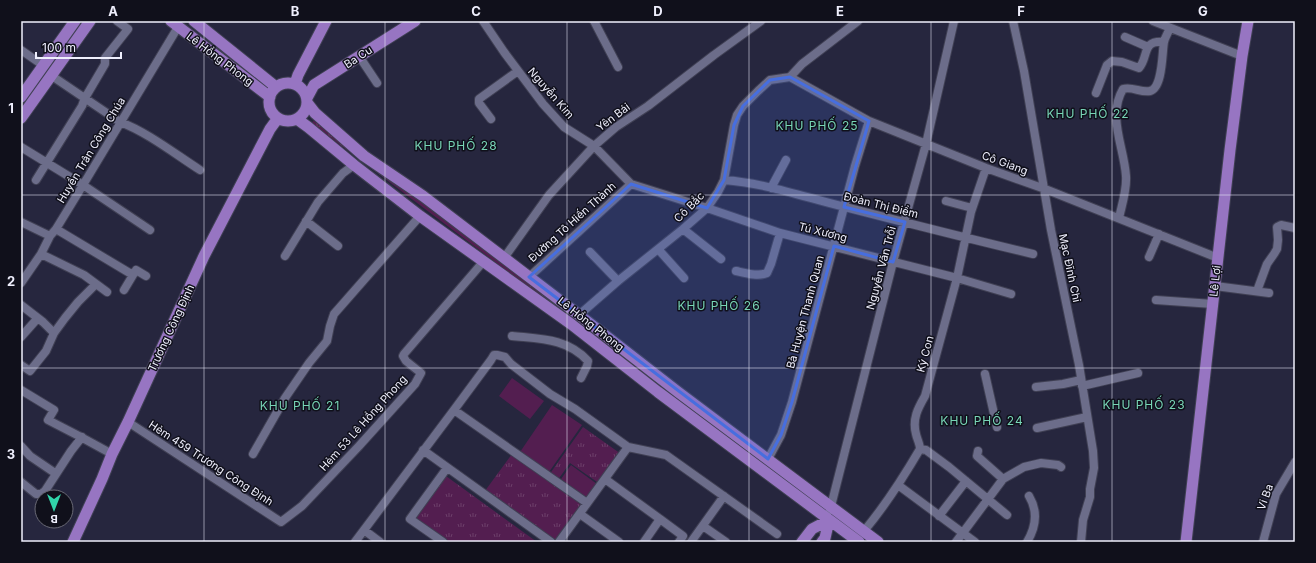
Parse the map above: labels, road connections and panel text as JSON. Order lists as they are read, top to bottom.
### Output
{
  "streets": {
    "main road": [
      "Ba Cu",
      "Lê Hồng Phong",
      "Lê Lợi",
      "Trương Công Định"
    ],
    "street": [
      "Nguyễn Kim",
      "Yên Bái",
      "Huyền Trân Công Chúa",
      "Cô Giang",
      "Đoàn Thị Điểm",
      "Cô Bắc",
      "Đường Tô Hiến Thành",
      "Tú Xương",
      "Nguyễn Văn Trỗi",
      "Mạc Đĩnh Chi",
      "Bà Huyện Thanh Quan",
      "Ký Con",
      "Hẻm 53 Lê Hồng Phong",
      "Hẻm 459 Trương Công Định",
      "Vi Ba"
    ]
  },
  "crossings": [
    ["Ba Cu", "Lê Hồng Phong"],
    ["Ba Cu", "Trương Công Định"],
    ["Lê Hồng Phong", "Yên Bái"],
    ["Lê Hồng Phong", "Huyền Trân Công Chúa"],
    ["Lê Hồng Phong", "Cô Bắc"],
    ["Lê Hồng Phong", "Đường Tô Hiến Thành"],
    ["Lê Hồng Phong", "Nguyễn Văn Trỗi"],
    ["Lê Hồng Phong", "Bà Huyện Thanh Quan"],
    ["Lê Hồng Phong", "Trương Công Định"],
    ["Lê Hồng Phong", "Hẻm 53 Lê Hồng Phong"],
    ["Nguyễn Kim", "Yên Bái"],
    ["Nguyễn Kim", "Đường Tô Hiến Thành"],
    ["Nguyễn Kim", "Tú Xương"],
    ["Cô Giang", "Cô Bắc"],
    ["Cô Giang", "Nguyễn Văn Trỗi"],
    ["Cô Giang", "Mạc Đĩnh Chi"],
    ["Cô Giang", "Lê Lợi"],
    ["Cô Giang", "Bà Huyện Thanh Quan"],
    ["Cô Giang", "Ký Con"],
    ["Đoàn Thị Điểm", "Cô Bắc"],
    ["Đoàn Thị Điểm", "Nguyễn Văn Trỗi"],
    ["Đoàn Thị Điểm", "Bà Huyện Thanh Quan"],
    ["Đoàn Thị Điểm", "Ký Con"],
    ["Cô Bắc", "Tú Xương"],
    ["Đường Tô Hiến Thành", "Tú Xương"],
    ["Tú Xương", "Nguyễn Văn Trỗi"],
    ["Tú Xương", "Bà Huyện Thanh Quan"],
    ["Tú Xương", "Ký Con"],
    ["Trương Công Định", "Hẻm 459 Trương Công Định"],
    ["Hẻm 53 Lê Hồng Phong", "Hẻm 459 Trương Công Định"]
  ],
  "districts": [
    "KHU PHỐ 22",
    "KHU PHỐ 25",
    "KHU PHỐ 28",
    "KHU PHỐ 26",
    "KHU PHỐ 23",
    "KHU PHỐ 21",
    "KHU PHỐ 24"
  ],
  "scale_bar": "100 m",
  "north": "bottom",
  "grid": {
    "columns": [
      "A",
      "B",
      "C",
      "D",
      "E",
      "F",
      "G"
    ],
    "rows": ["1", "2", "3"]
  }
}
